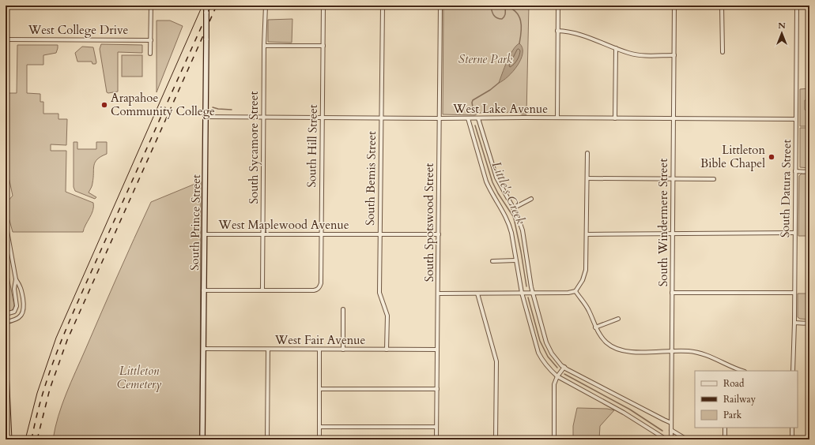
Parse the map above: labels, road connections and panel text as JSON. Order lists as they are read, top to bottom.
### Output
{
  "streets": {
    "street": [
      "West College Drive",
      "West Lake Avenue",
      "South Hill Street",
      "South Sycamore Street",
      "South Bemis Street",
      "South Datura Street",
      "South Prince Street",
      "South Spotswood Street",
      "South Windermere Street",
      "West Maplewood Avenue",
      "West Fair Avenue"
    ]
  },
  "crossings": [
    ["West Lake Avenue", "South Hill Street"],
    ["West Lake Avenue", "South Sycamore Street"],
    ["West Lake Avenue", "South Bemis Street"],
    ["West Lake Avenue", "South Datura Street"],
    ["West Lake Avenue", "South Prince Street"],
    ["West Lake Avenue", "South Spotswood Street"],
    ["West Lake Avenue", "South Windermere Street"],
    ["South Hill Street", "South Sycamore Street"],
    ["South Hill Street", "West Maplewood Avenue"],
    ["South Sycamore Street", "West Maplewood Avenue"],
    ["South Bemis Street", "West Maplewood Avenue"],
    ["South Bemis Street", "West Fair Avenue"],
    ["South Prince Street", "West Maplewood Avenue"],
    ["South Prince Street", "West Fair Avenue"],
    ["South Spotswood Street", "West Maplewood Avenue"],
    ["South Spotswood Street", "West Fair Avenue"]
  ],
  "water": ["Little's Creek"],
  "parks": ["Sterne Park", "Littleton Cemetery"],
  "places": ["Arapahoe Community College", "Littleton Bible Chapel"],
  "legend": ["Road", "Railway", "Park"],
  "north": "top"
}
